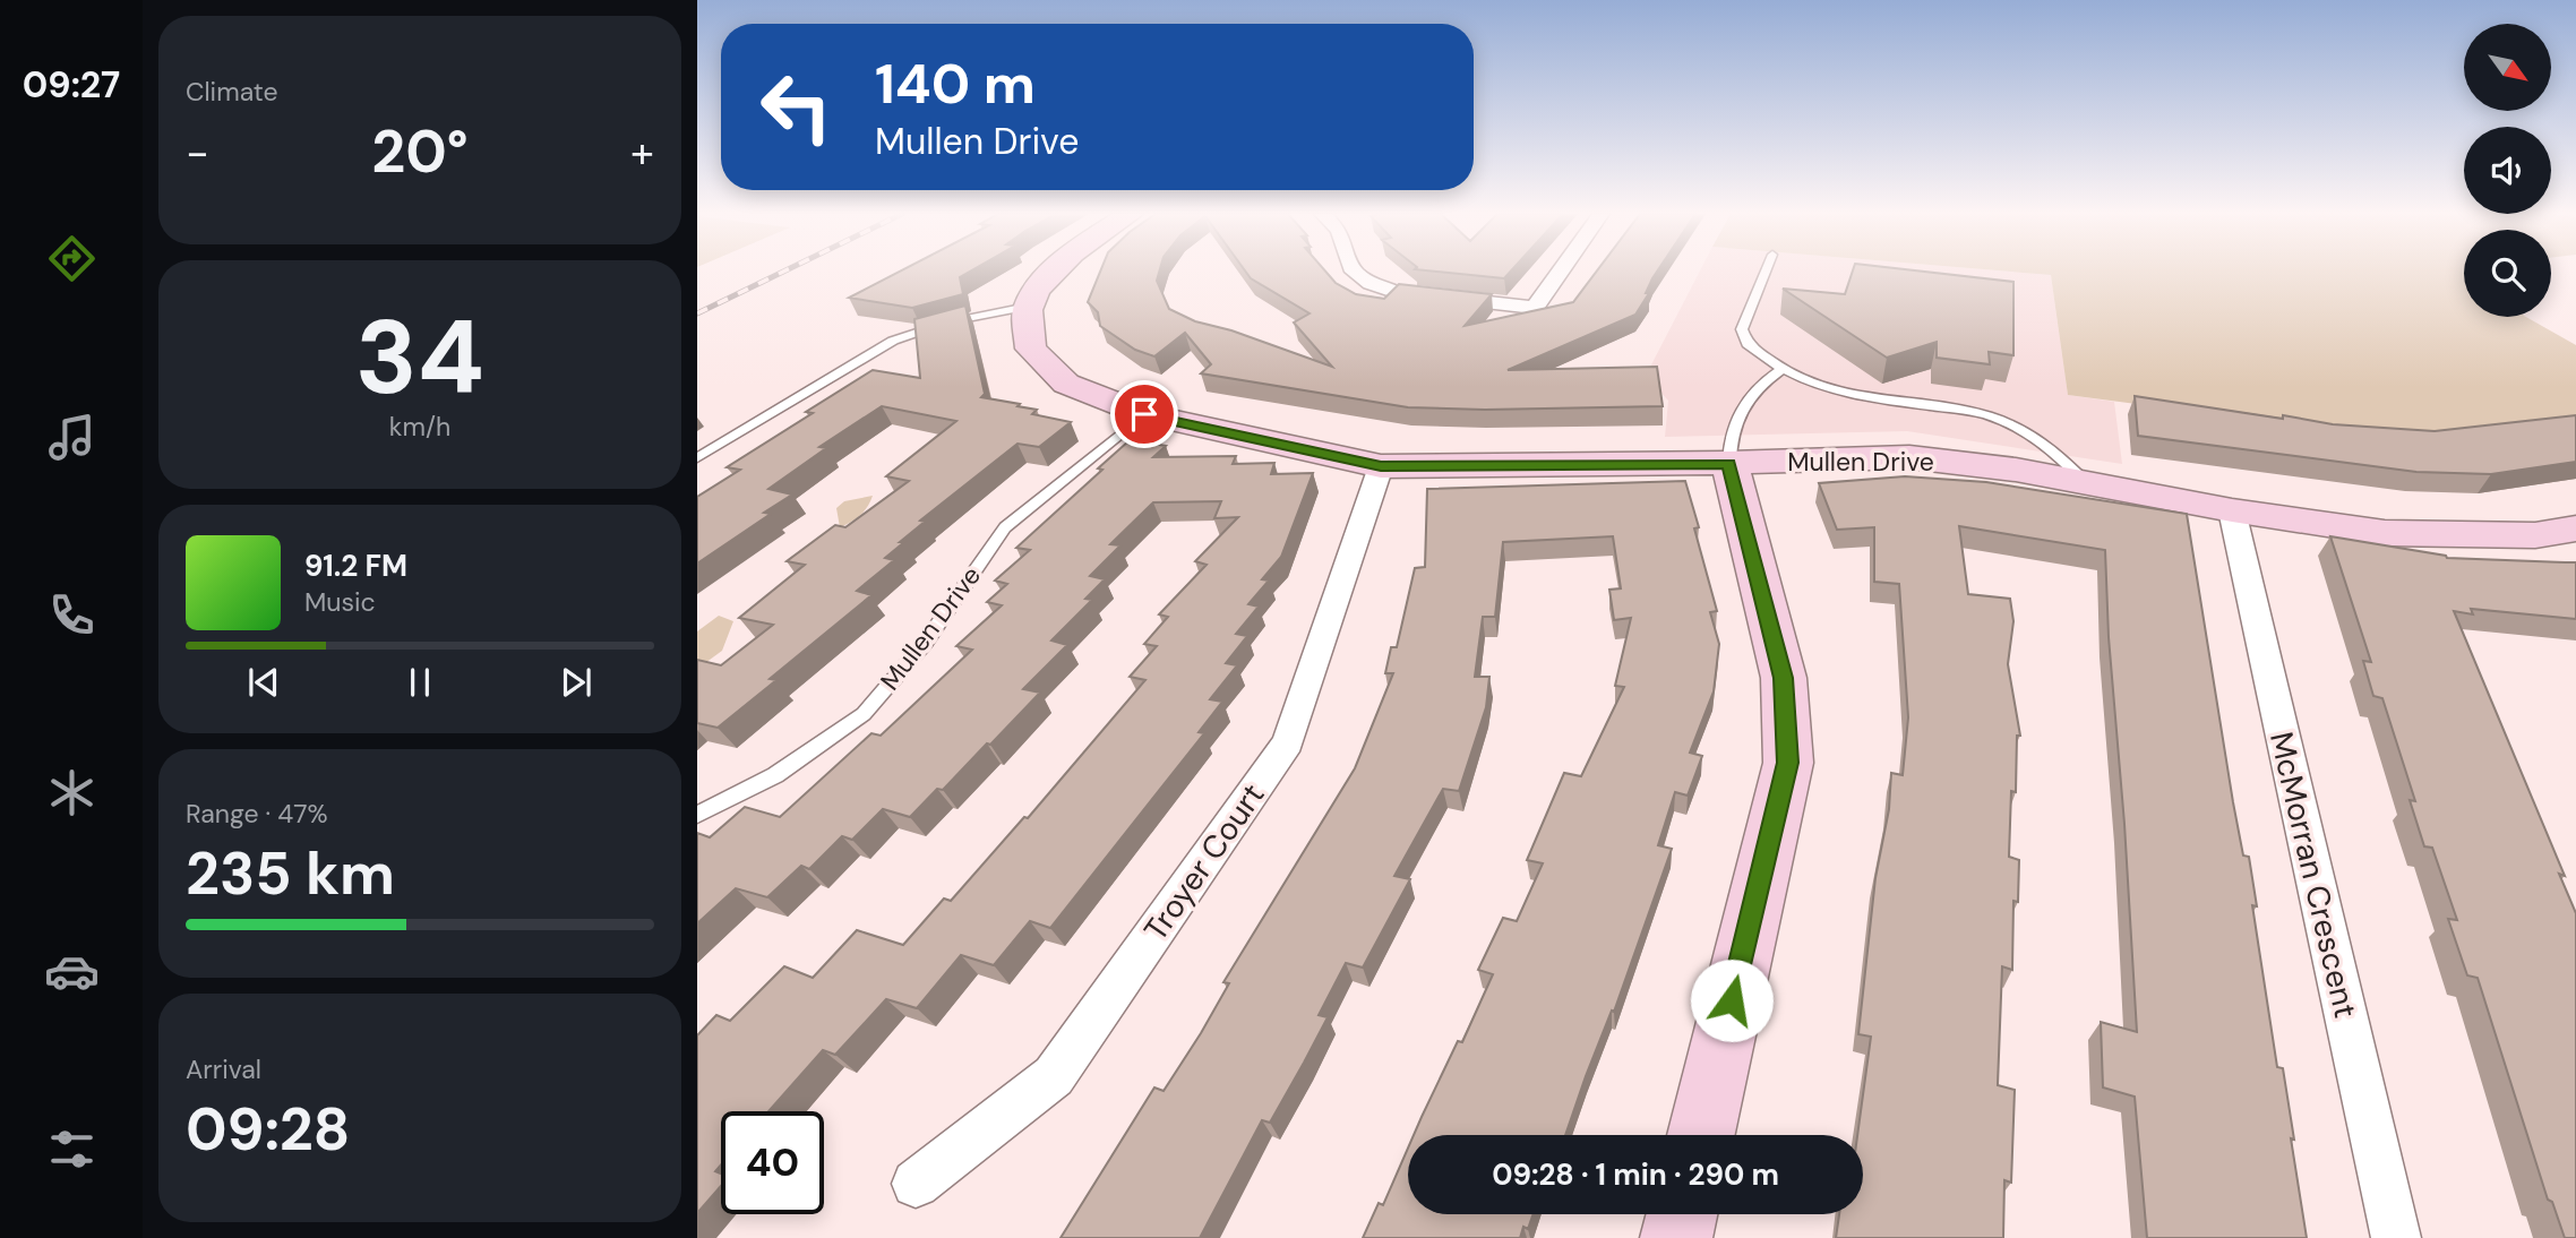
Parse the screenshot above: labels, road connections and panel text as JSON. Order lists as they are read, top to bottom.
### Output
{
  "streets": {
    "street": ["Mullen Drive", "Troyer Court", "McMorran Crescent"]
  },
  "crossings": [
    ["Mullen Drive", "Troyer Court"],
    ["Mullen Drive", "McMorran Crescent"]
  ],
  "north": "bottom right",
  "page": {
    "tabs": "09:27",
    "tile": [
      "Climate",
      ["34", "km/h"],
      ["Range · 47%", "235 km"],
      ["Arrival", "09:28"]
    ],
    "turn": ["140 m", "Mullen Drive"],
    "heat": ["−", "20°", "+"],
    "song": ["91.2 FM", "Music"],
    "limit": "40",
    "trip": "09:28 · 1 min · 290 m"
  }
}
